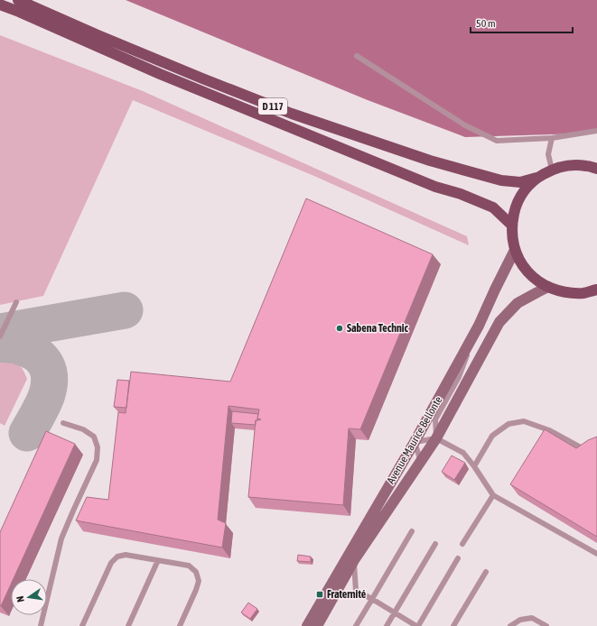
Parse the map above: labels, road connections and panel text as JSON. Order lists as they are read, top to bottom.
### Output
{
  "streets": {
    "main road": ["D 117"],
    "street": ["Avenue Maurice Bellonte"]
  },
  "places": {
    "other": ["Sabena Technic"],
    "transit": ["Fraternité"]
  },
  "scale_bar": "50 m",
  "north": "left"
}
